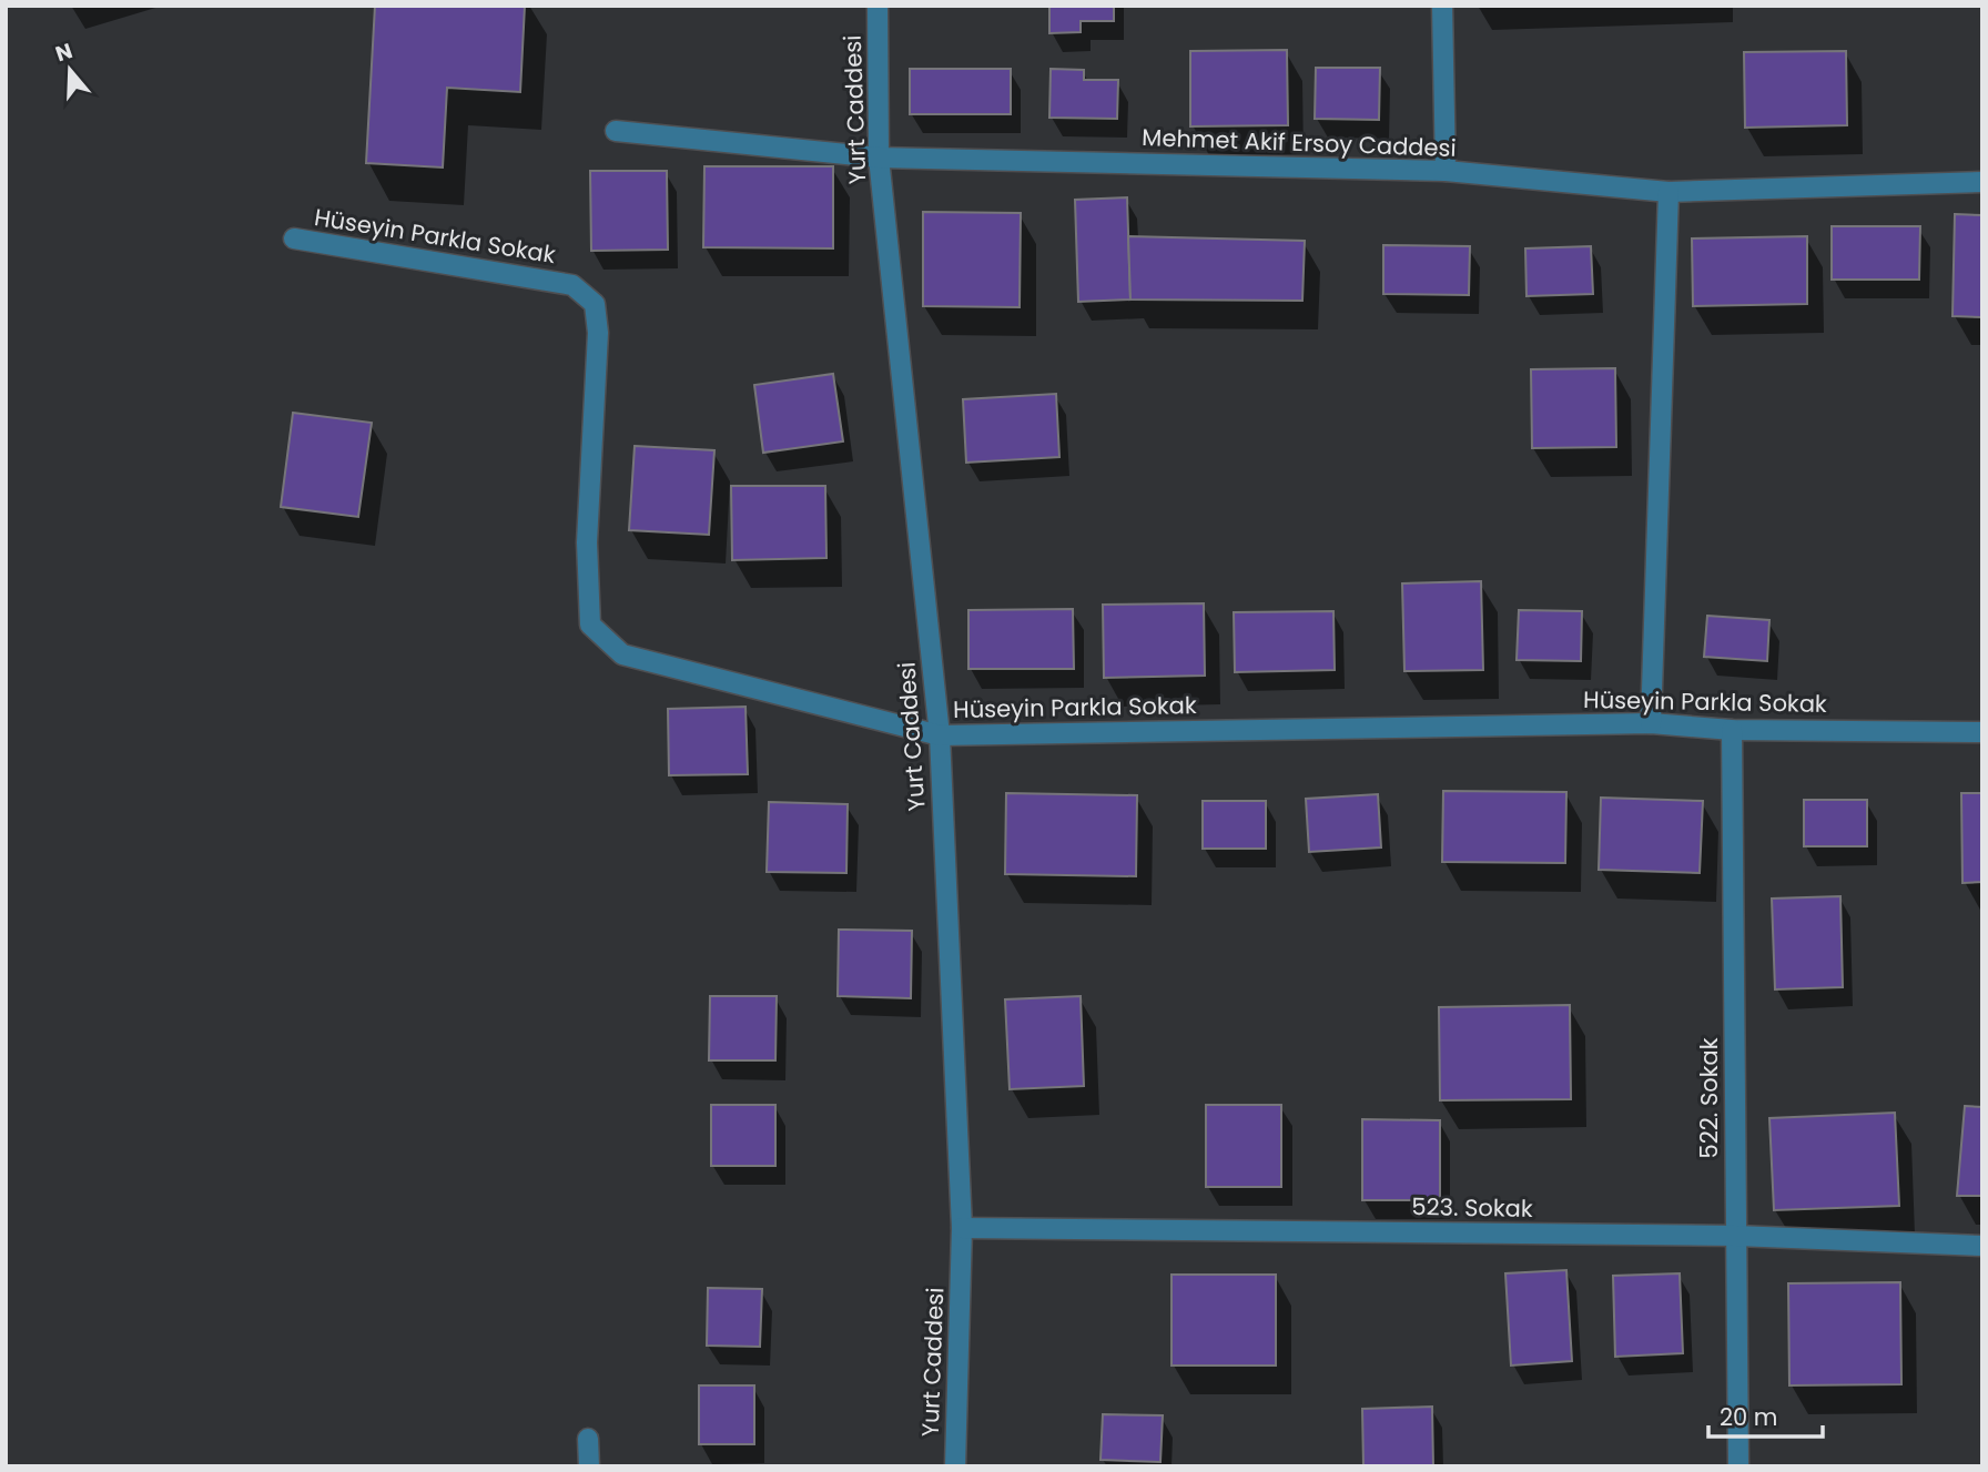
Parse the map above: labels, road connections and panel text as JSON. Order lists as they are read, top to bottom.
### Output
{
  "streets": {
    "street": [
      "Yurt Caddesi",
      "Mehmet Akif Ersoy Caddesi",
      "Hüseyin Parkla Sokak",
      "522. Sokak",
      "523. Sokak"
    ]
  },
  "crossings": [
    ["Yurt Caddesi", "Mehmet Akif Ersoy Caddesi"],
    ["Yurt Caddesi", "Hüseyin Parkla Sokak"],
    ["Yurt Caddesi", "523. Sokak"],
    ["Hüseyin Parkla Sokak", "522. Sokak"],
    ["522. Sokak", "523. Sokak"]
  ],
  "scale_bar": "20 m",
  "north": "top"
}
